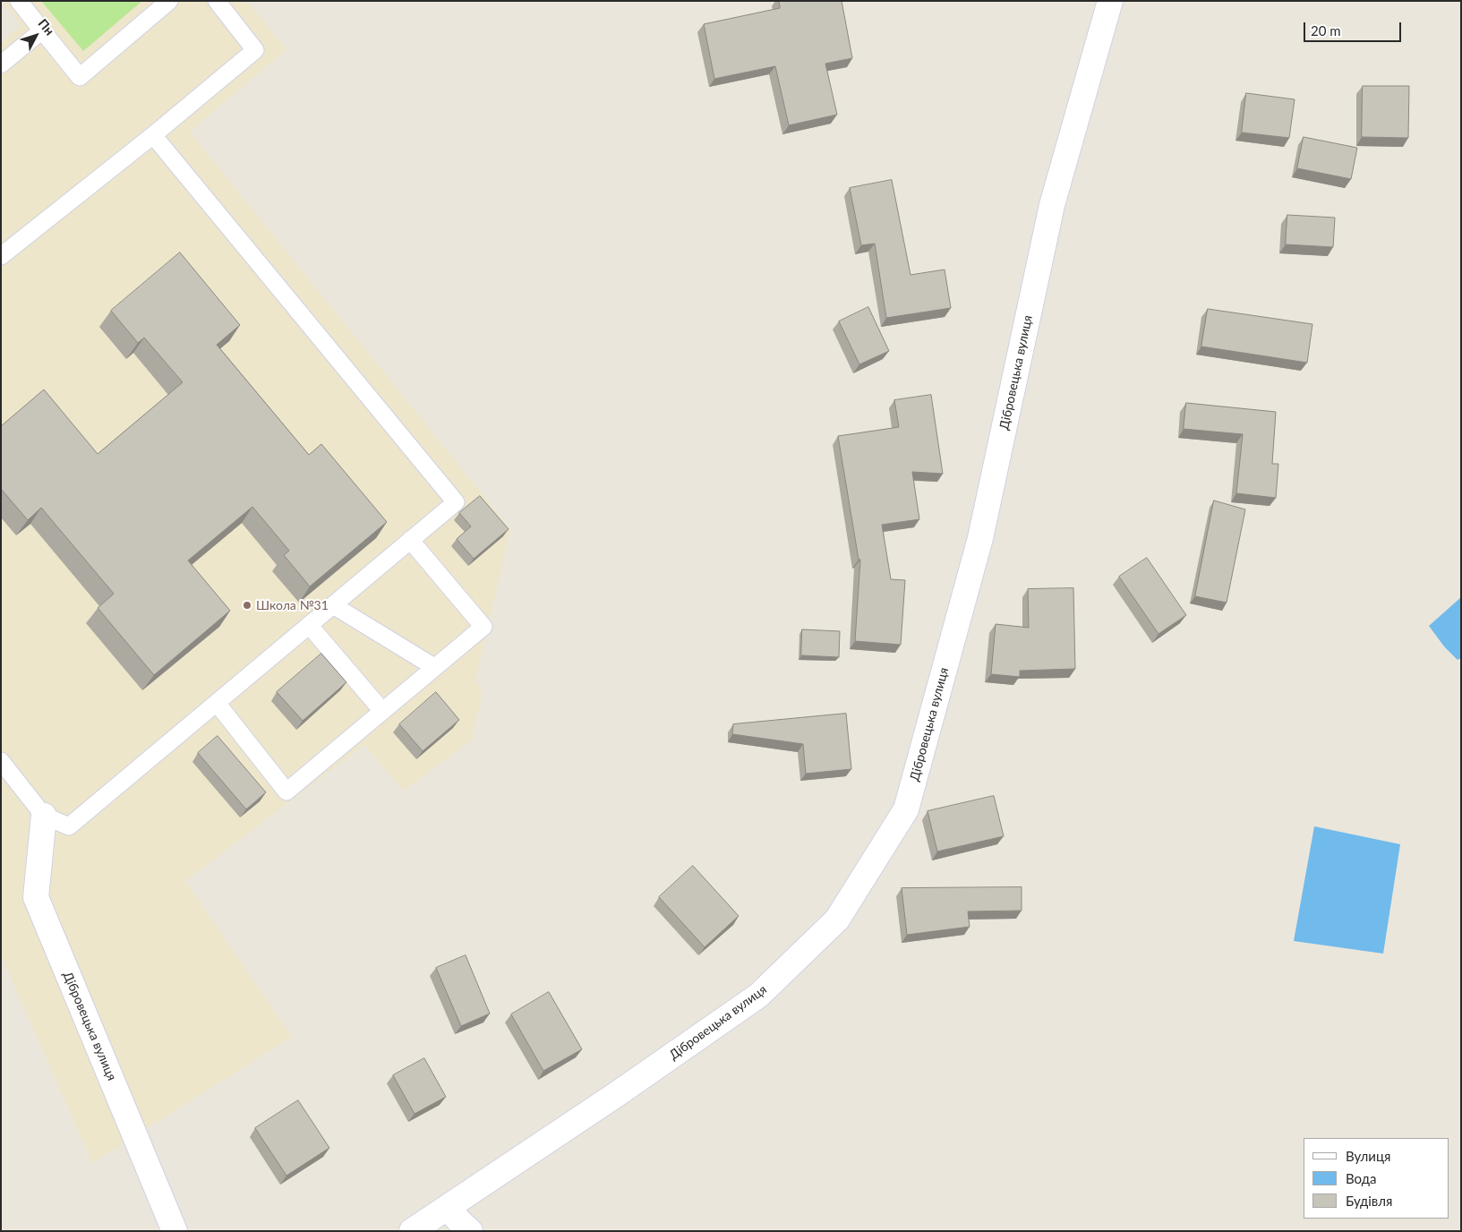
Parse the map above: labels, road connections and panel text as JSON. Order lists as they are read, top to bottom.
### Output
{
  "streets": {
    "street": ["Дібровецька вулиця"]
  },
  "places": ["Школа №31"],
  "legend": ["Вулиця", "Вода", "Будівля"],
  "scale_bar": "20 m",
  "north": "top right"
}
